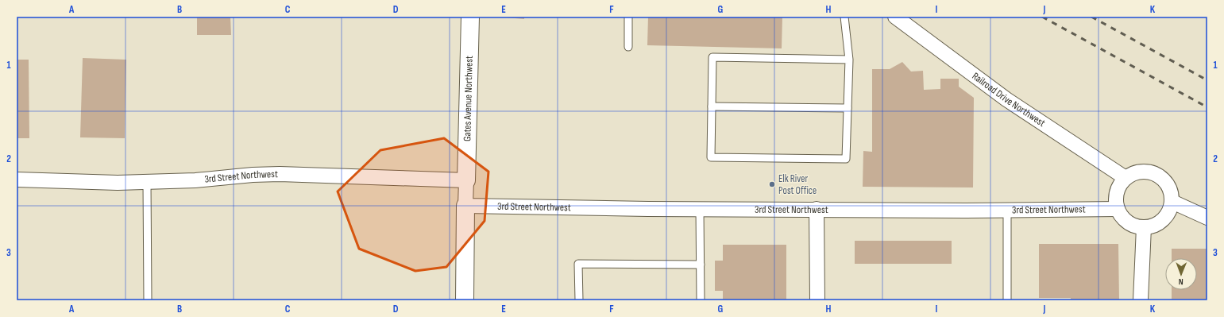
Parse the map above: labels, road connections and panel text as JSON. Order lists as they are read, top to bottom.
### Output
{
  "streets": {
    "street": ["Gates Avenue Northwest", "Railroad Drive Northwest", "3rd Street Northwest"]
  },
  "crossings": [
    ["Gates Avenue Northwest", "3rd Street Northwest"],
    ["Railroad Drive Northwest", "3rd Street Northwest"]
  ],
  "places": ["Elk River Post Office"],
  "north": "bottom",
  "grid": {
    "columns": [
      "A",
      "B",
      "C",
      "D",
      "E",
      "F",
      "G",
      "H",
      "I",
      "J",
      "K"
    ],
    "rows": ["1", "2", "3"]
  }
}
